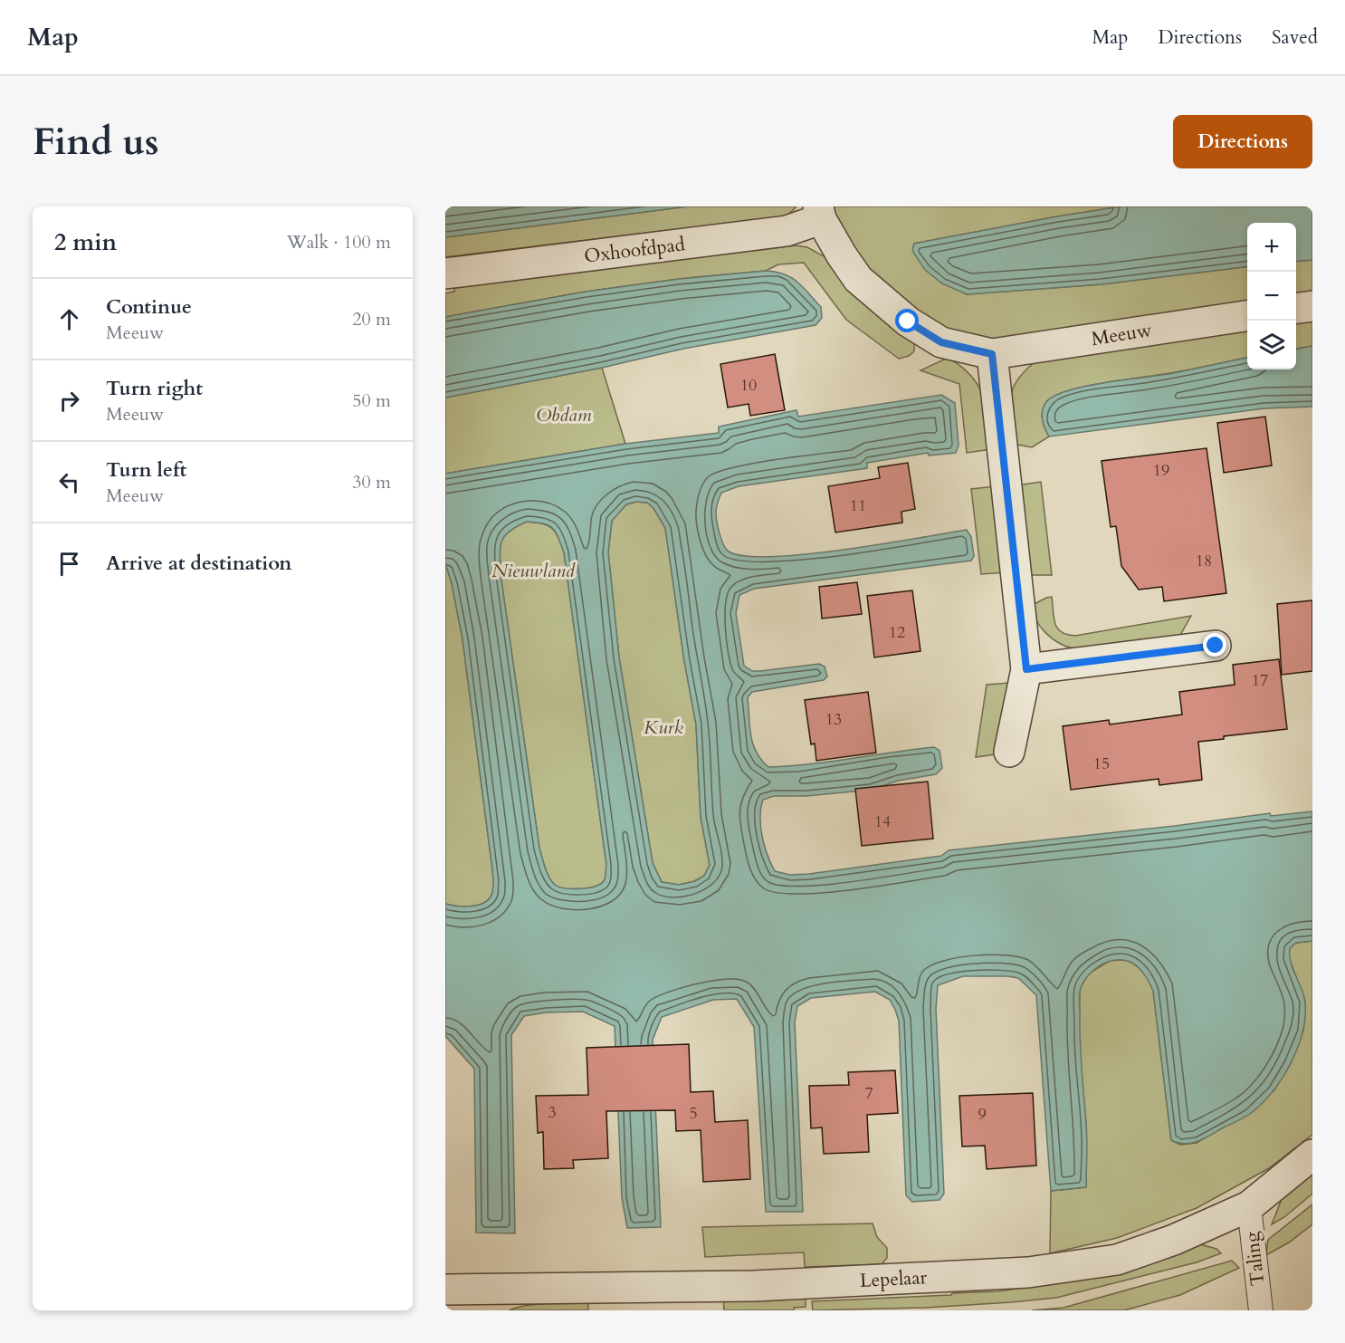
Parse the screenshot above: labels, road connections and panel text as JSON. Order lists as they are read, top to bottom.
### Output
{
  "streets": {
    "street": ["Oxhoofdpad", "Meeuw", "Lepelaar"],
    "lane": ["Taling"]
  },
  "crossings": [
    ["Oxhoofdpad", "Meeuw"],
    ["Taling", "Lepelaar"]
  ],
  "parks": ["Obdam", "Nieuwland", "Kurk"],
  "house_numbers": [
    "10",
    "19",
    "11",
    "18",
    "12",
    "17",
    "13",
    "15",
    "14",
    "7",
    "3",
    "5",
    "9"
  ],
  "page": {
    "header": "Map",
    "nav": ["Map", "Directions", "Saved"],
    "buttons": "Directions",
    "title": "Find us",
    "heading": ["2 min", "Walk · 100 m"],
    "map_buttons": ["+", "−"],
    "list": [
      ["Continue", "Meeuw", "20 m"],
      ["Turn right", "Meeuw", "50 m"],
      ["Turn left", "Meeuw", "30 m"],
      "Arrive at destination"
    ]
  }
}
